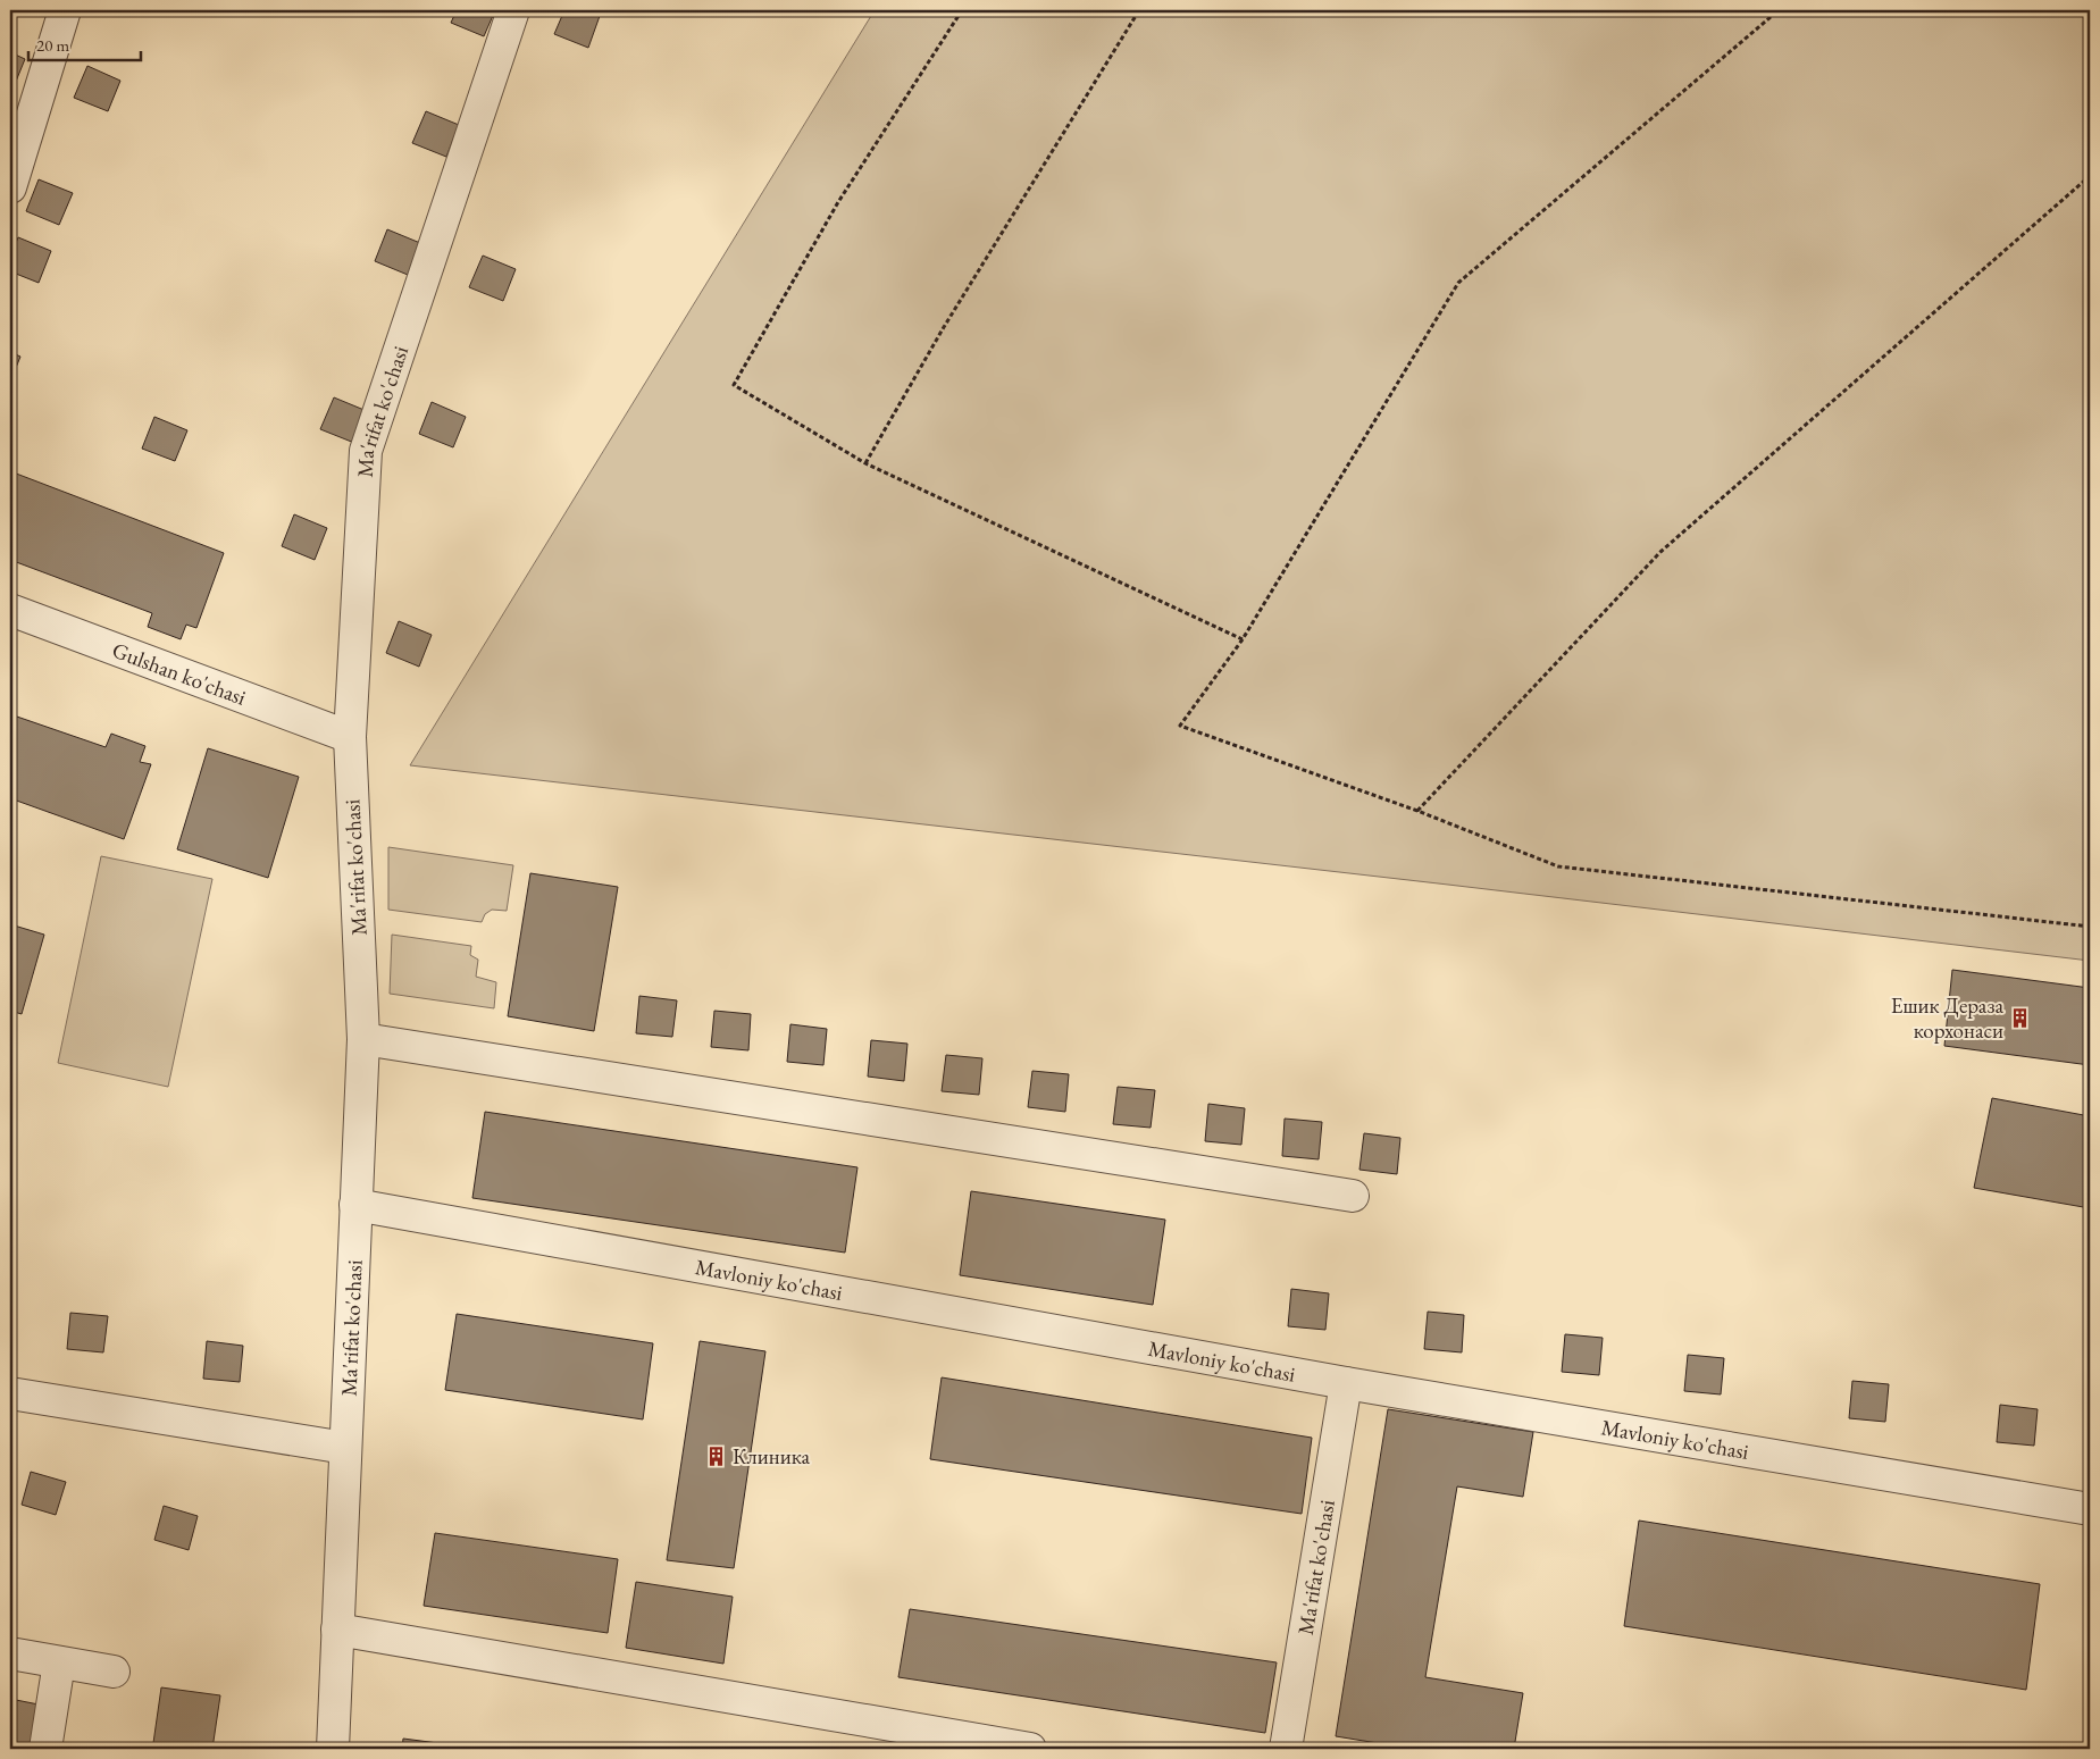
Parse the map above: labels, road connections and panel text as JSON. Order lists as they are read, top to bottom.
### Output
{
  "streets": {
    "street": ["Ma'rifat ko'chasi", "Gulshan ko'chasi", "Mavloniy ko'chasi"]
  },
  "crossings": [
    ["Ma'rifat ko'chasi", "Gulshan ko'chasi"],
    ["Ma'rifat ko'chasi", "Mavloniy ko'chasi"]
  ],
  "places": {
    "building": ["Ешик Дераза корхонаси", "Клиника"]
  },
  "scale_bar": "20 m"
}
